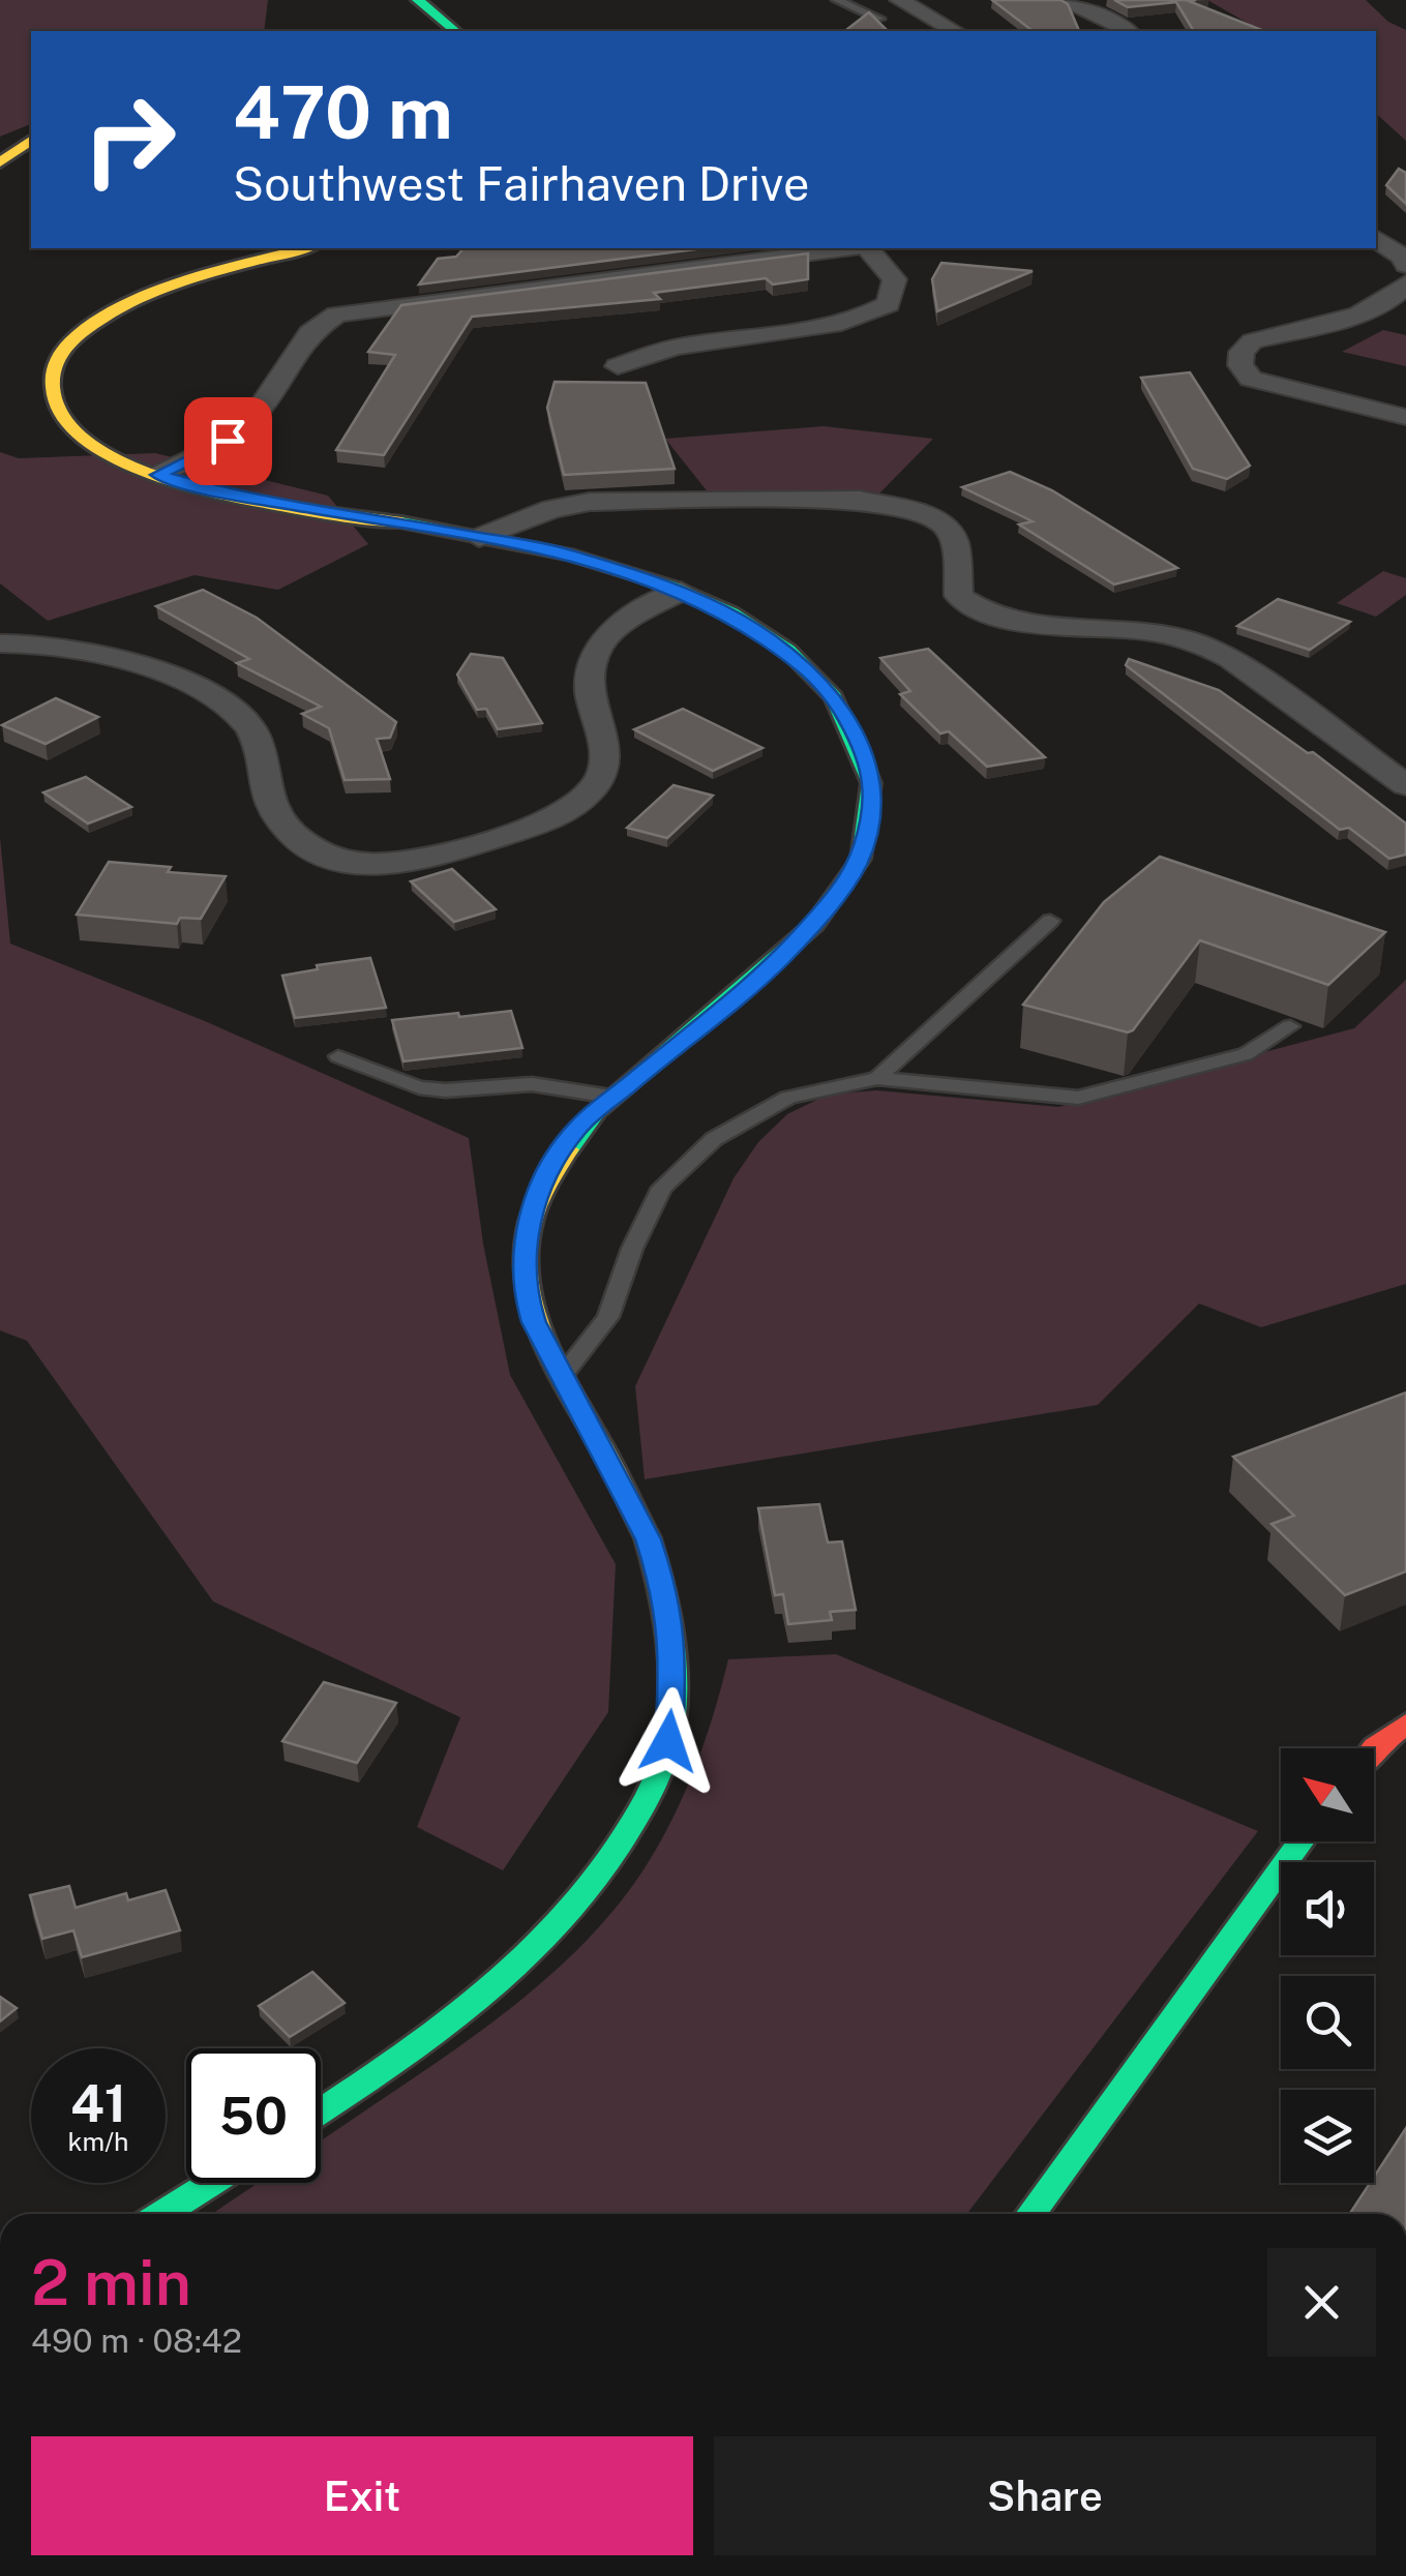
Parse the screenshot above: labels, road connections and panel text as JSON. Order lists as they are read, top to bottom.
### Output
{
  "north": "top left",
  "page": {
    "turn": ["470 m", "Southwest Fairhaven Drive"],
    "speed": "41 km/h",
    "limit": "50",
    "heading": ["2 min", "490 m · 08:42"],
    "buttons": ["Exit", "Share"]
  }
}
